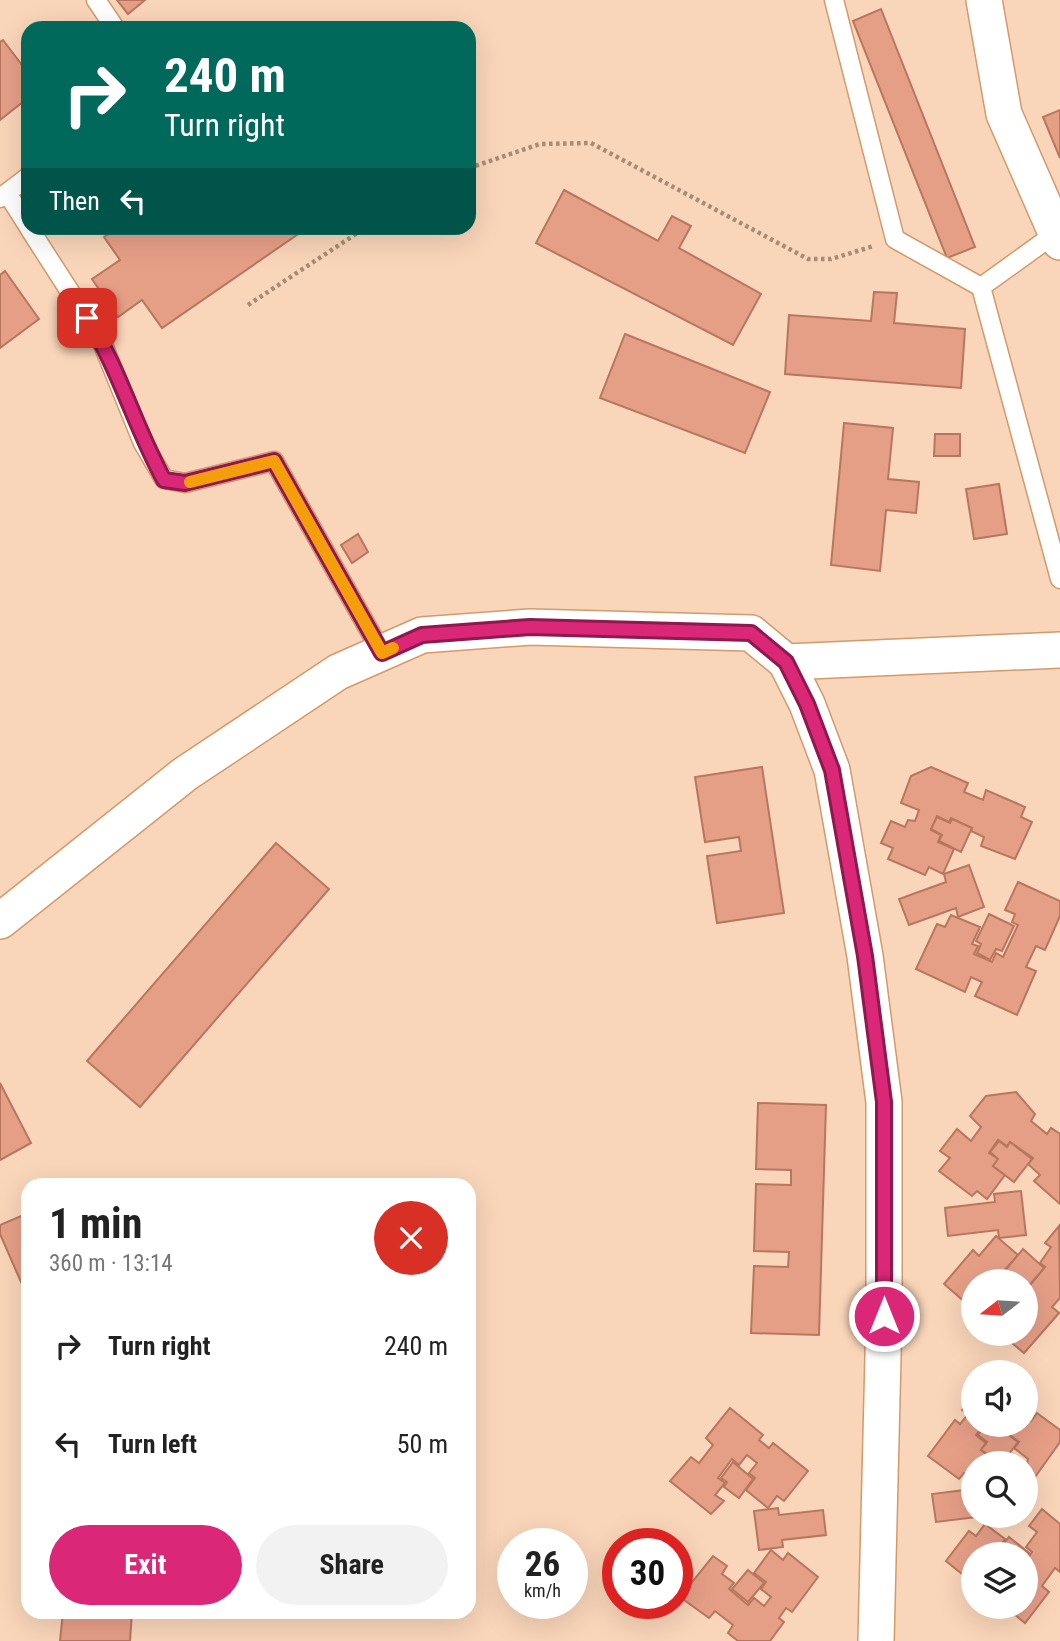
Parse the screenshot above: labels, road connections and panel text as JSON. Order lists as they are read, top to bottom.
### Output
{
  "north": "left",
  "page": {
    "turn": ["240 m", "Turn right"],
    "then": "Then",
    "heading": ["1 min", "360 m · 13:14"],
    "list": [
      {
        "name": "Turn right",
        "value": "240 m"
      },
      {
        "name": "Turn left",
        "value": "50 m"
      }
    ],
    "buttons": ["Exit", "Share"],
    "speed": "26 km/h",
    "limit": "30"
  }
}
